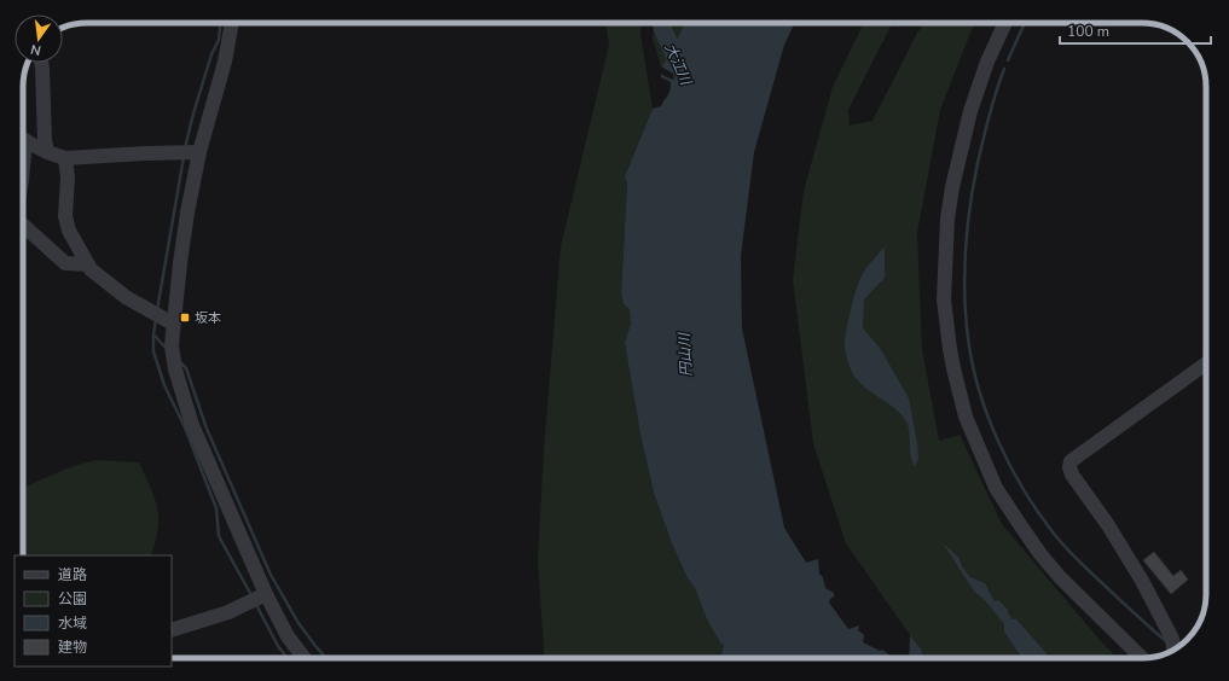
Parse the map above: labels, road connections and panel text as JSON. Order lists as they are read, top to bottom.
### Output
{
  "water": ["大江川", "円山川"],
  "places": {
    "transit": ["坂本"]
  },
  "legend": [
    "道路",
    "公園",
    "水域",
    "建物"
  ],
  "scale_bar": "100 m",
  "north": "bottom"
}
